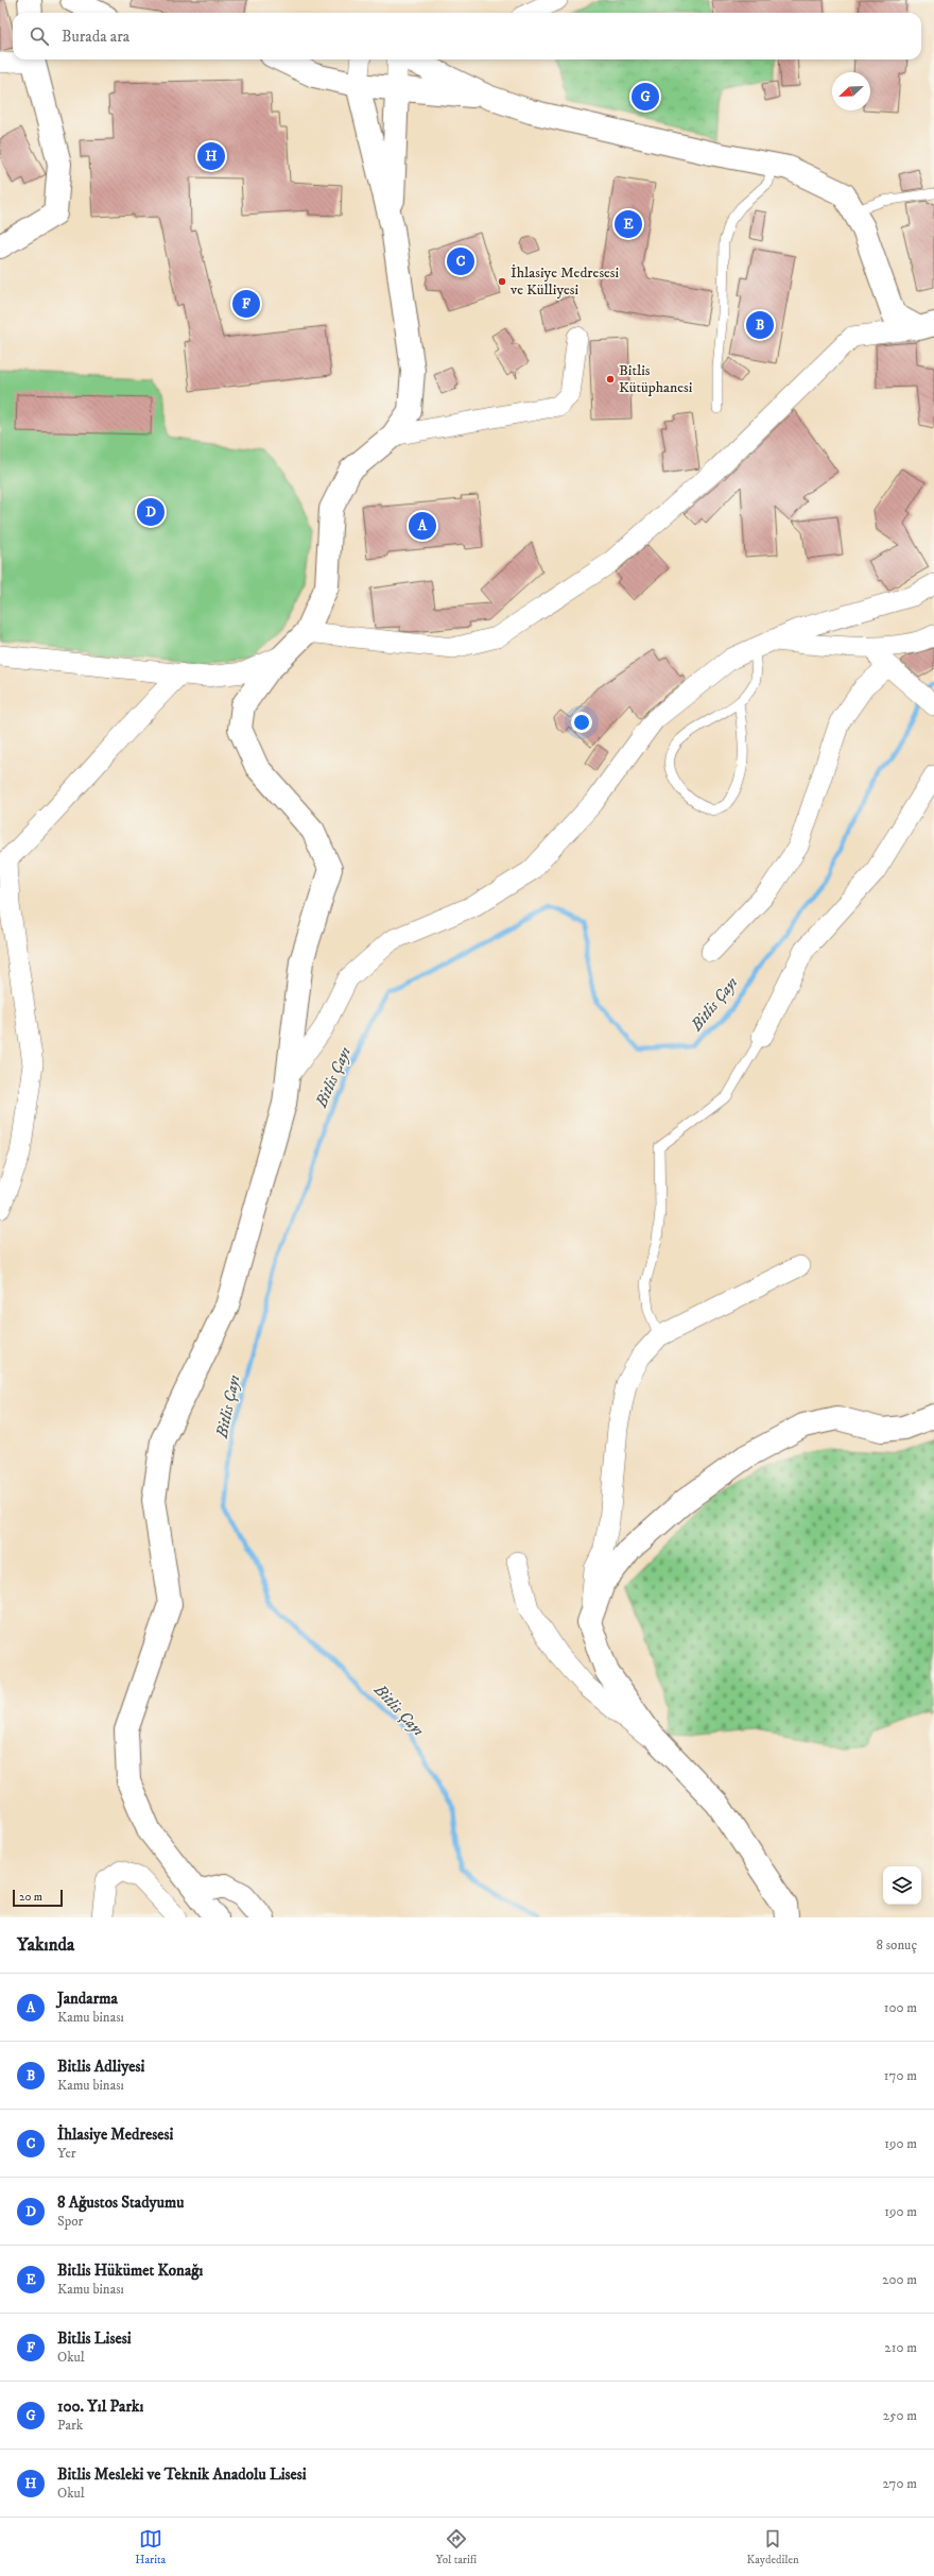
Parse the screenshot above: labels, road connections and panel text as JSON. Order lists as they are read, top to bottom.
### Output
{
  "water": ["Bitlis Çayı"],
  "places": ["İhlasiye Medresesi ve Külliyesi", "Bitlis Kütüphanesi"],
  "scale_bar": "20 m",
  "north": "bottom left",
  "page": {
    "search": "Burada ara",
    "pins": [
      "G",
      "H",
      "E",
      "C",
      "F",
      "B",
      "D",
      "A"
    ],
    "scale": "20 m",
    "heading": ["Yakında", "8 sonuç"],
    "list": [
      {
        "mark": "A",
        "name": "Jandarma",
        "note": "Kamu binası",
        "value": "100 m"
      },
      {
        "mark": "B",
        "name": "Bitlis Adliyesi",
        "note": "Kamu binası",
        "value": "170 m"
      },
      {
        "mark": "C",
        "name": "İhlasiye Medresesi",
        "note": "Yer",
        "value": "190 m"
      },
      {
        "mark": "D",
        "name": "8 Ağustos Stadyumu",
        "note": "Spor",
        "value": "190 m"
      },
      {
        "mark": "E",
        "name": "Bitlis Hükümet Konağı",
        "note": "Kamu binası",
        "value": "200 m"
      },
      {
        "mark": "F",
        "name": "Bitlis Lisesi",
        "note": "Okul",
        "value": "210 m"
      },
      {
        "mark": "G",
        "name": "100. Yıl Parkı",
        "note": "Park",
        "value": "250 m"
      },
      {
        "mark": "H",
        "name": "Bitlis Mesleki ve Teknik Anadolu Lisesi",
        "note": "Okul",
        "value": "270 m"
      }
    ],
    "nav": ["Harita", "Yol tarifi", "Kaydedilen"]
  }
}
